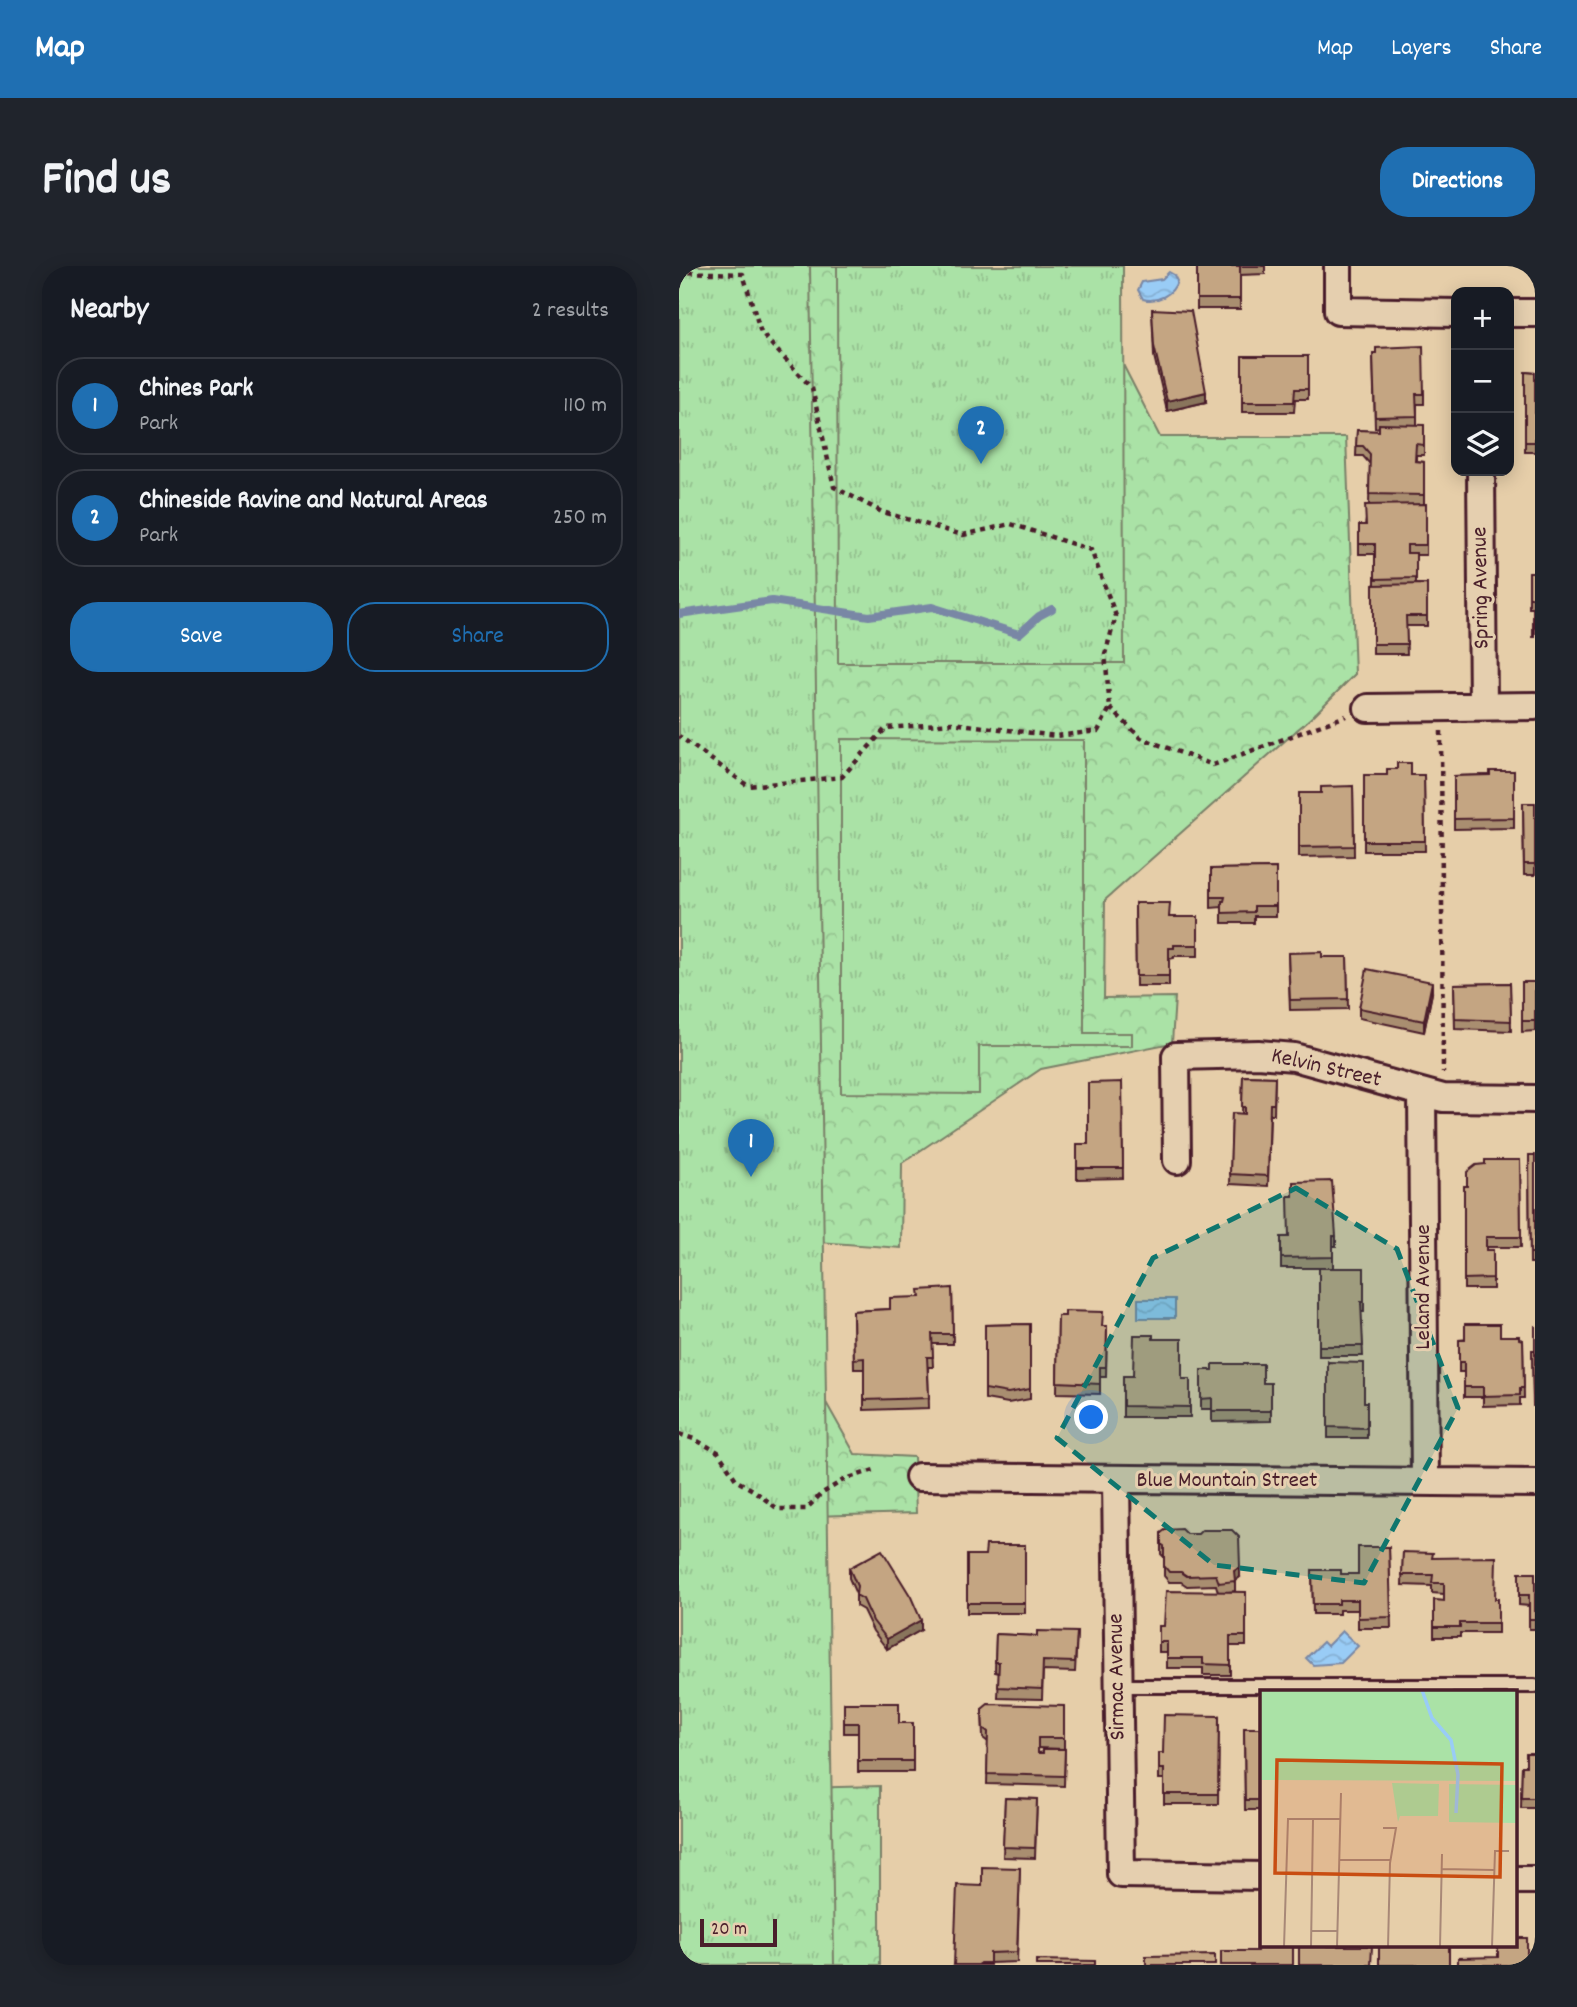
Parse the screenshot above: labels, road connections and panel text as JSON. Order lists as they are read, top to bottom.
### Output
{
  "streets": {
    "street": [
      "Spring Avenue",
      "Kelvin Street",
      "Leland Avenue",
      "Blue Mountain Street",
      "Sirmac Avenue"
    ]
  },
  "crossings": [
    ["Kelvin Street", "Leland Avenue"],
    ["Leland Avenue", "Blue Mountain Street"],
    ["Blue Mountain Street", "Sirmac Avenue"]
  ],
  "scale_bar": "20 m",
  "page": {
    "header": "Map",
    "nav": ["Map", "Layers", "Share"],
    "title": "Find us",
    "buttons": [
      "Directions",
      ["Save", "Share"]
    ],
    "heading": ["Nearby", "2 results"],
    "map_buttons": ["+", "−"],
    "list": [
      {
        "mark": "1",
        "name": "Chines Park",
        "note": "Park",
        "value": "110 m"
      },
      {
        "mark": "2",
        "name": "Chineside Ravine and Natural Areas",
        "note": "Park",
        "value": "250 m"
      }
    ],
    "pins": ["2", "1"],
    "scale": "20 m"
  }
}
